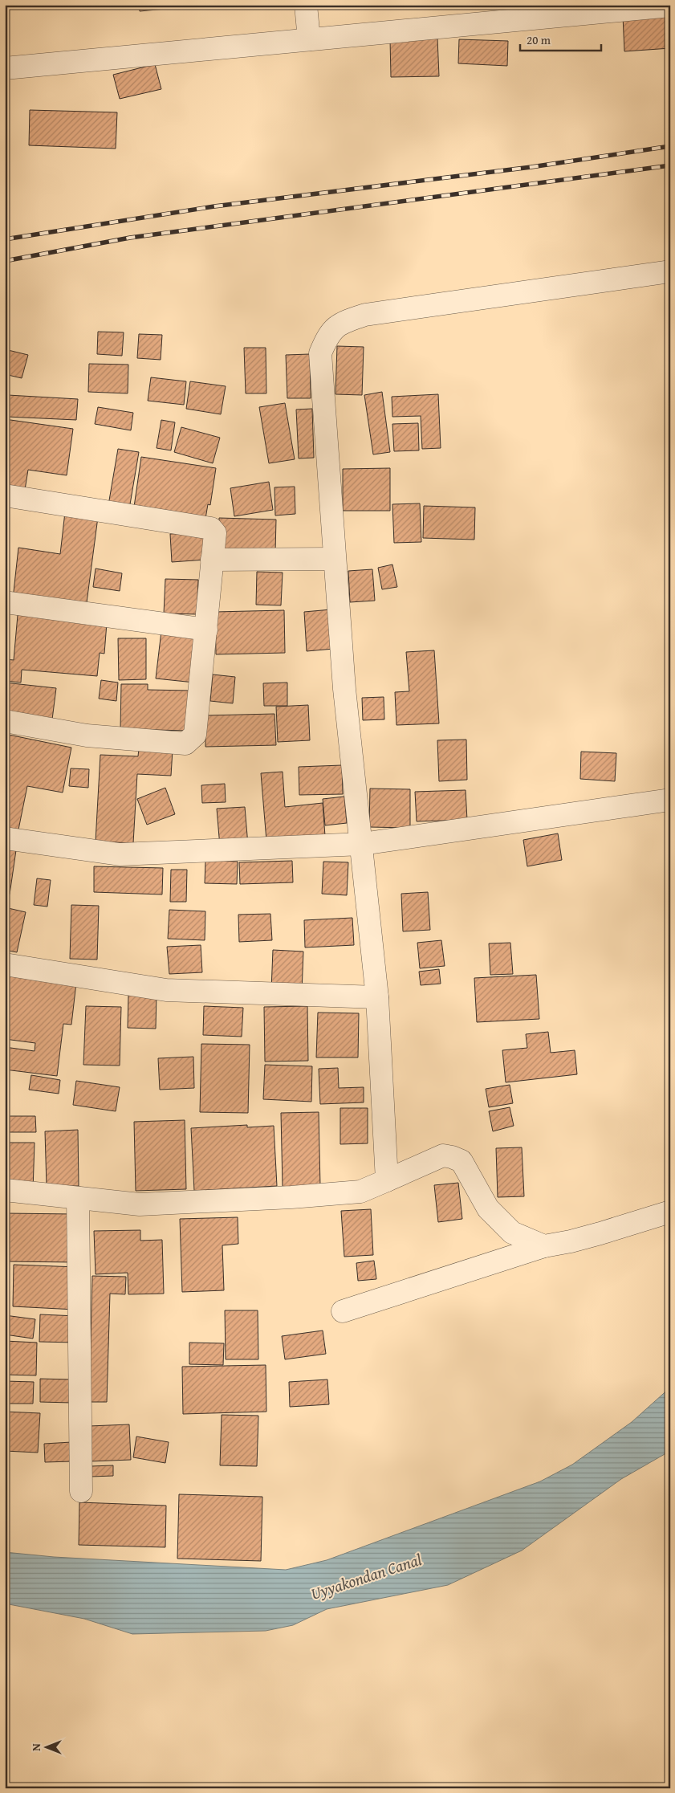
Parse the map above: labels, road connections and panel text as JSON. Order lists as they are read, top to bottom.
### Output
{
  "water": ["Uyyakondan Canal"],
  "scale_bar": "20 m",
  "north": "left"
}
